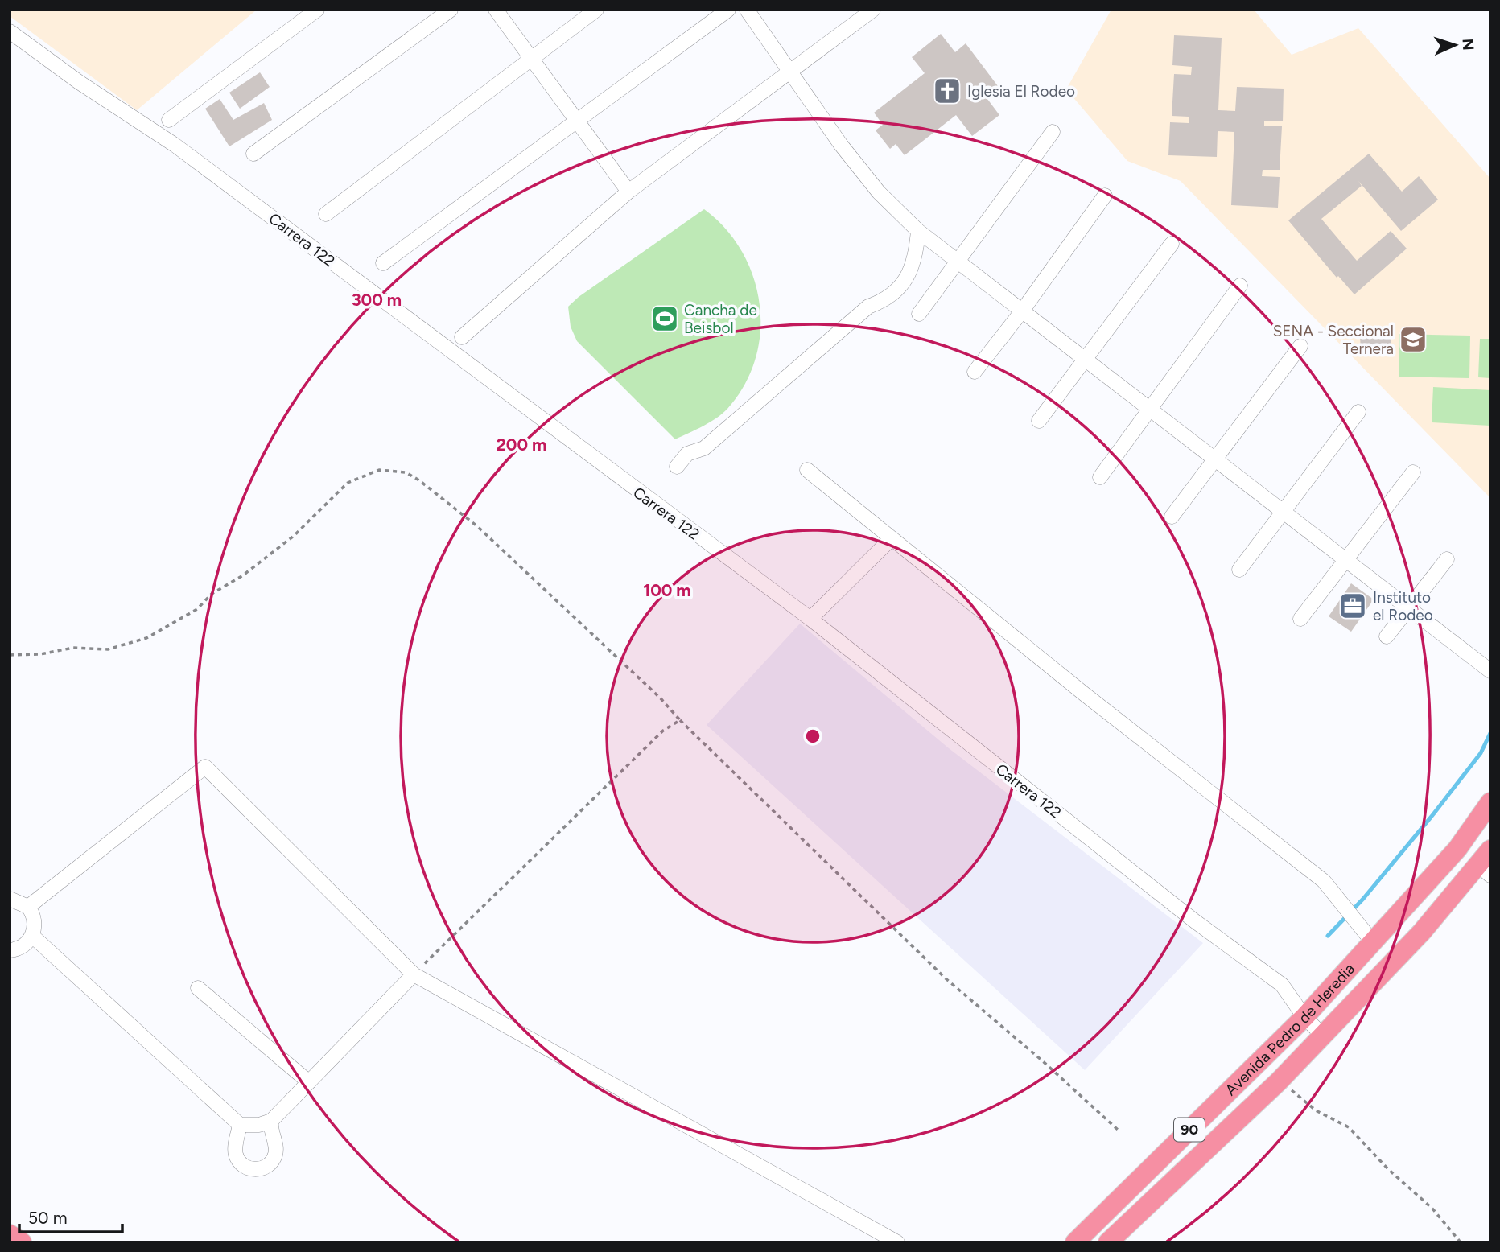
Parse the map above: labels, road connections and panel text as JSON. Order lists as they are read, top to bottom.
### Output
{
  "streets": {
    "highway": ["Avenida Pedro de Heredia", "90"],
    "street": ["Carrera 122"]
  },
  "crossings": [
    ["Carrera 122", "Avenida Pedro de Heredia"]
  ],
  "places": {
    "church": ["Iglesia El Rodeo"],
    "sports": ["Cancha de Beisbol"],
    "school or university": ["SENA - Seccional Ternera"],
    "office": ["Instituto el Rodeo"]
  },
  "scale_bar": "50 m",
  "north": "right",
  "rings": ["300 m", "200 m", "100 m"]
}
